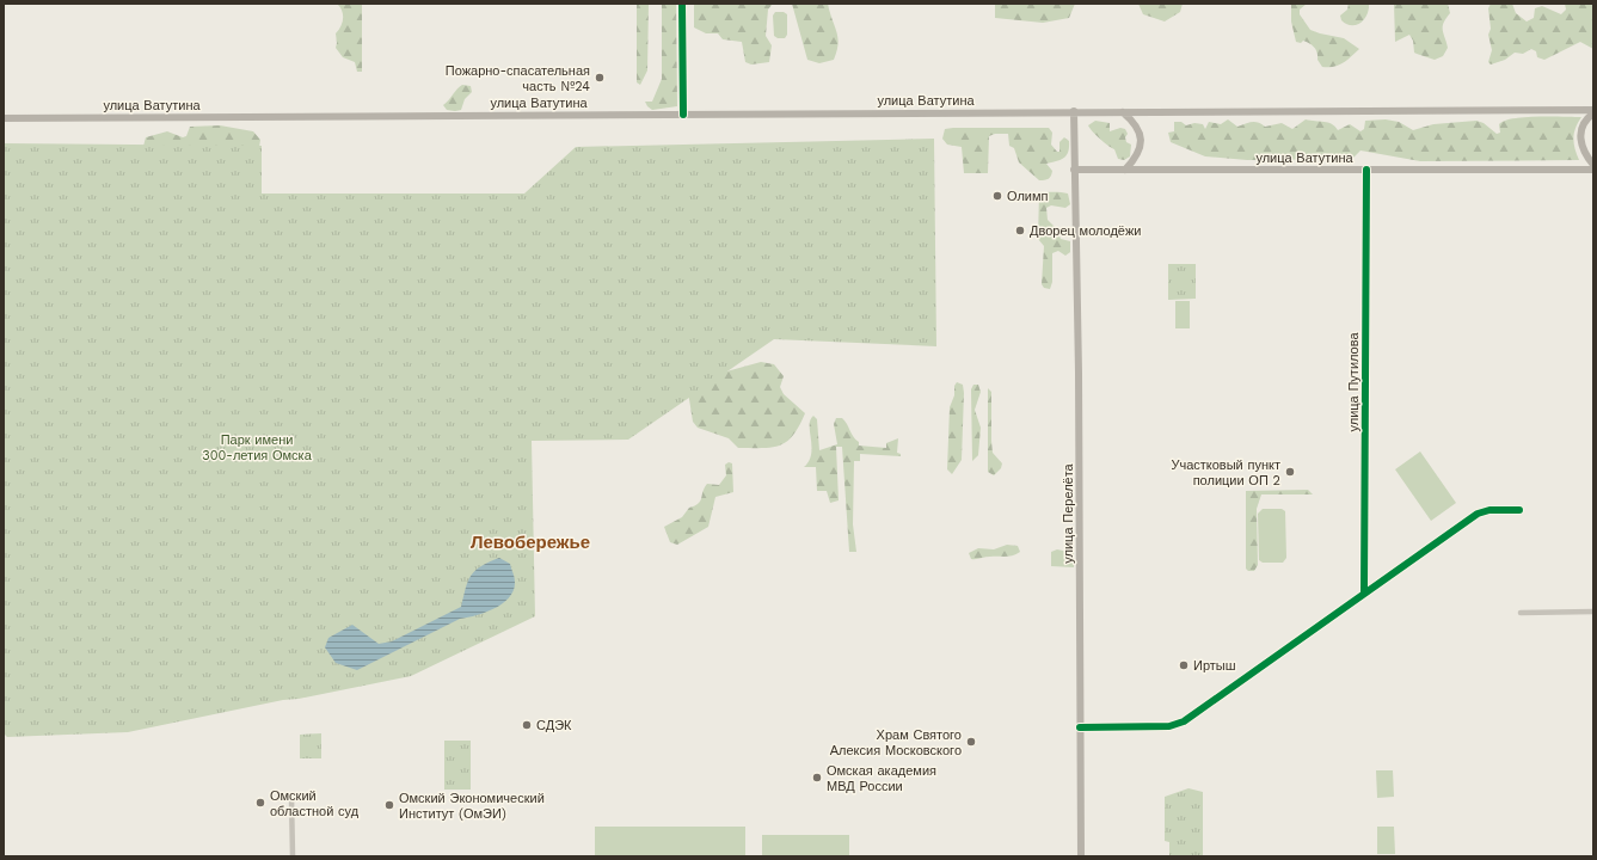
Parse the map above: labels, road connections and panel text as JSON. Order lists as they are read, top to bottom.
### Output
{
  "streets": {
    "main road": ["улица Ватутина", "улица Перелёта"],
    "street": ["улица Путилова"]
  },
  "crossings": [
    ["улица Ватутина", "улица Путилова"],
    ["улица Ватутина", "улица Перелёта"]
  ],
  "districts": ["Левобережье"],
  "parks": ["Парк имени 300-летия Омска"],
  "places": [
    "Пожарно-спасательная часть №24",
    "Олимп",
    "Дворец молодёжи",
    "Участковый пункт полиции ОП 2",
    "Иртыш",
    "СДЭК",
    "Храм Святого Алексия Московского",
    "Омская академия МВД России",
    "Омский областной суд",
    "Омский Экономический Институт (ОмЭИ)"
  ]
}
